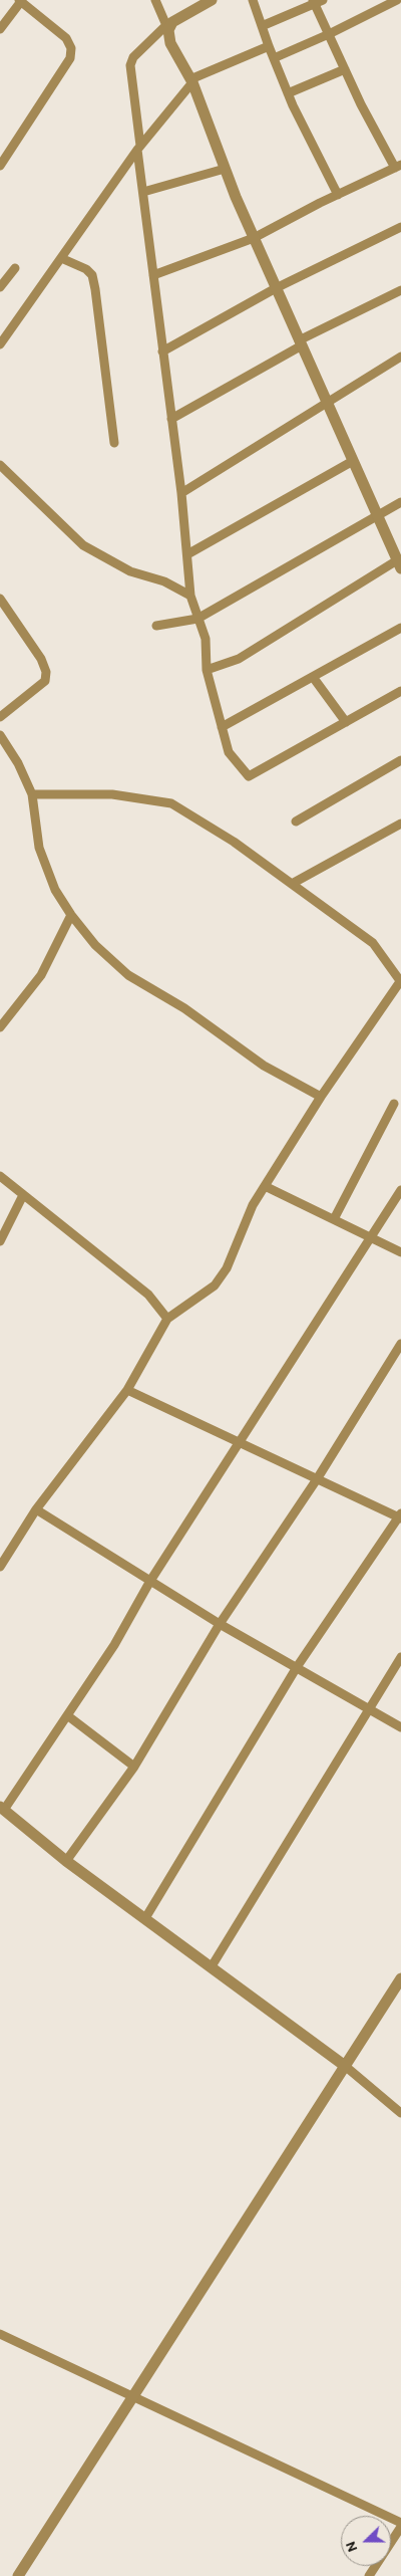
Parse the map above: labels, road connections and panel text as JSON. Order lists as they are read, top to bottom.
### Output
{
  "north": "left"
}
